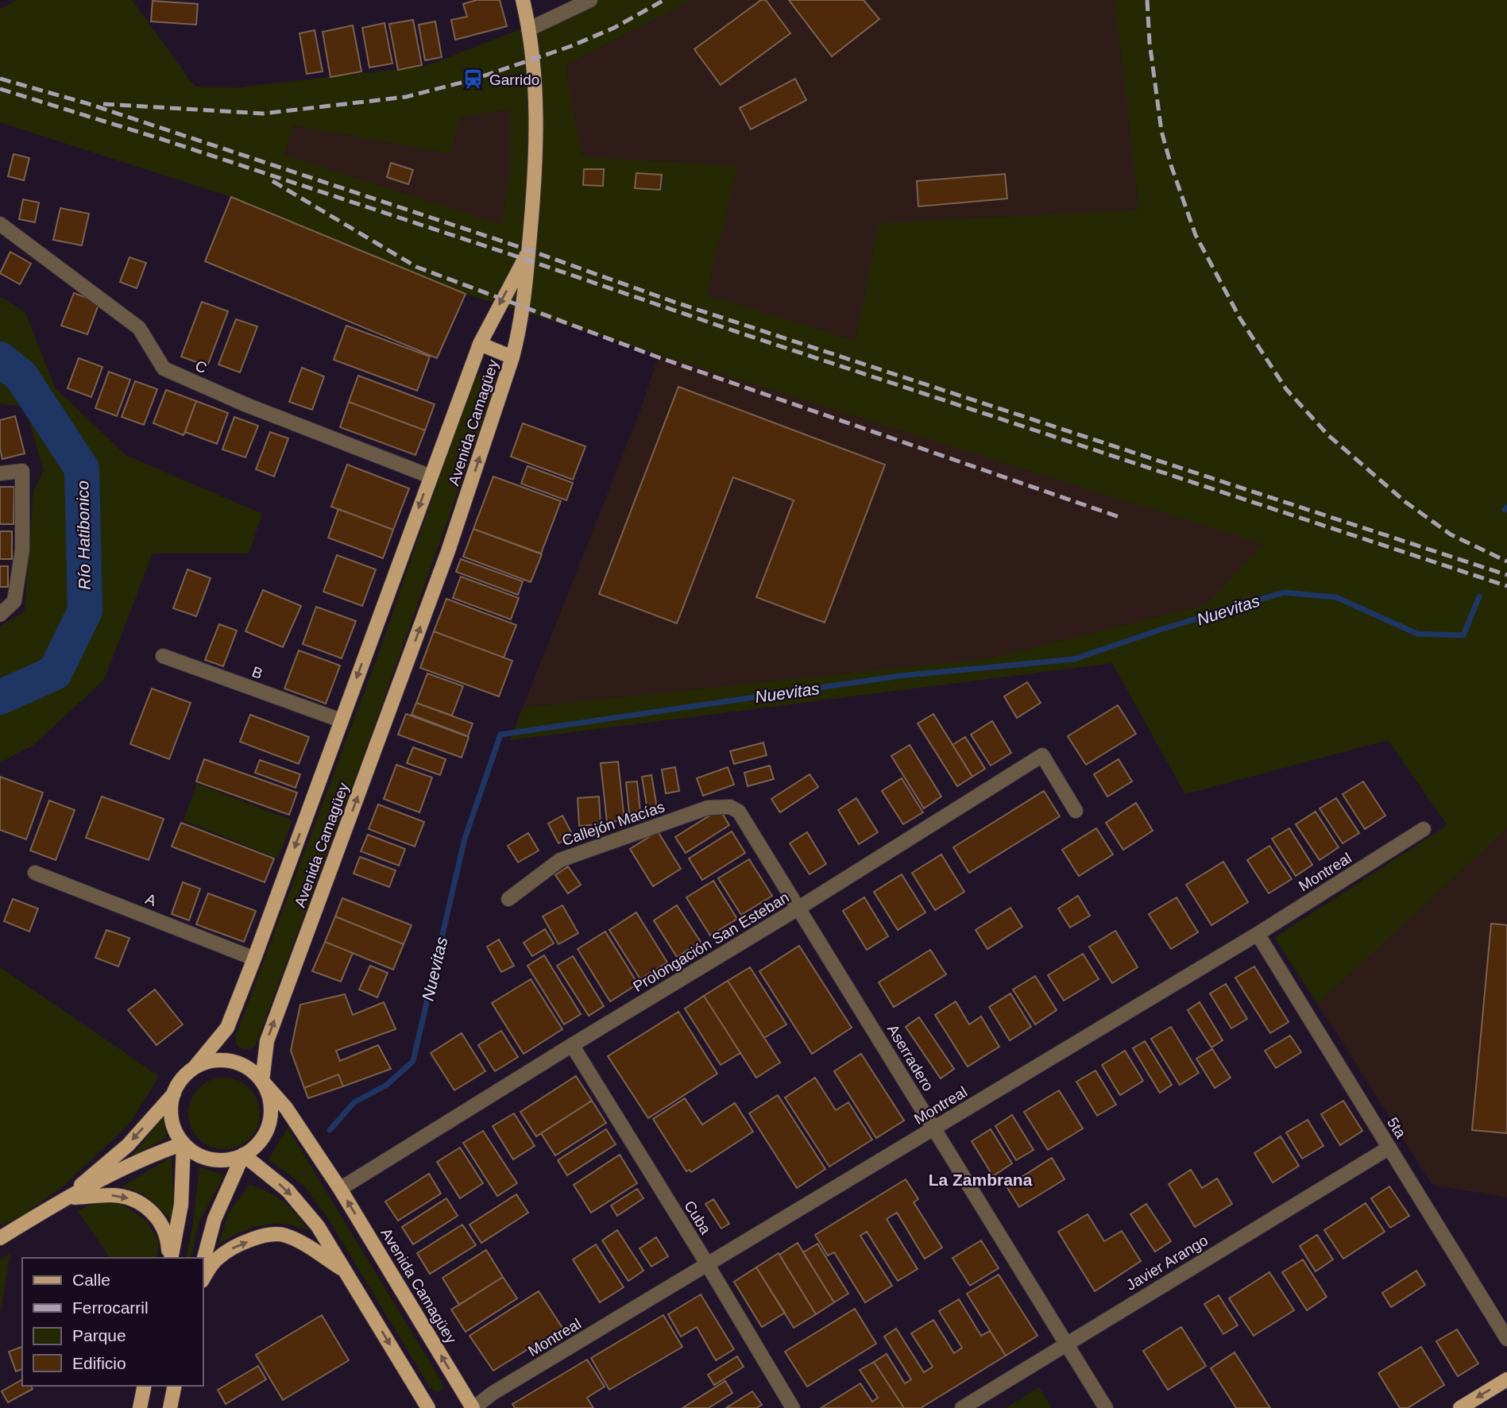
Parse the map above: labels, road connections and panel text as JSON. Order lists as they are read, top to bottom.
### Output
{
  "streets": {
    "main road": ["Avenida Camagüey"],
    "street": [
      "C",
      "B",
      "Callejón Macías",
      "Montreal",
      "A",
      "Prolongación San Esteban",
      "Aserradero",
      "5ta",
      "Cuba",
      "Javier Arango"
    ]
  },
  "crossings": [
    ["C", "Avenida Camagüey"],
    ["Avenida Camagüey", "B"],
    ["Avenida Camagüey", "Montreal"],
    ["Avenida Camagüey", "A"],
    ["Avenida Camagüey", "Prolongación San Esteban"],
    ["Callejón Macías", "Aserradero"],
    ["Montreal", "Aserradero"],
    ["Montreal", "5ta"],
    ["Montreal", "Cuba"],
    ["Prolongación San Esteban", "Aserradero"],
    ["Prolongación San Esteban", "Cuba"],
    ["Aserradero", "Javier Arango"],
    ["5ta", "Javier Arango"]
  ],
  "districts": ["La Zambrana"],
  "water": ["Río Hatibonico", "Nuevitas"],
  "places": {
    "station": ["Garrido"]
  },
  "legend": [
    "Calle",
    "Ferrocarril",
    "Parque",
    "Edificio"
  ]
}
